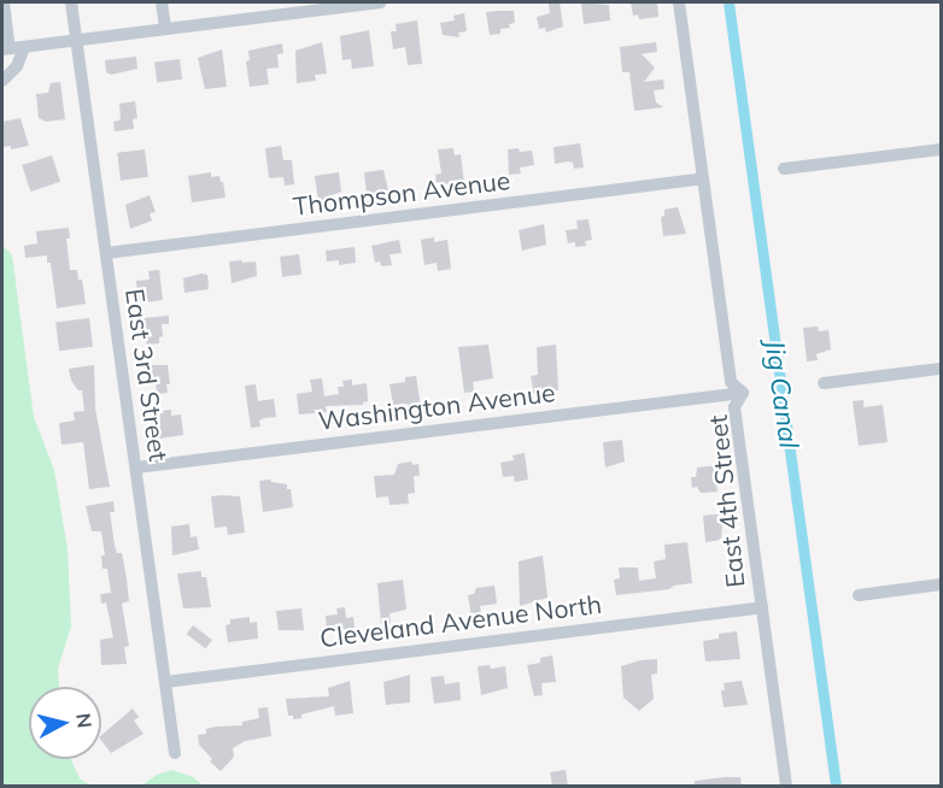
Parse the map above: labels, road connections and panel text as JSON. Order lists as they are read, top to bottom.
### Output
{
  "streets": {
    "street": [
      "Thompson Avenue",
      "East 3rd Street",
      "Washington Avenue",
      "East 4th Street",
      "Cleveland Avenue North"
    ]
  },
  "crossings": [
    ["Thompson Avenue", "East 3rd Street"],
    ["Thompson Avenue", "East 4th Street"],
    ["East 3rd Street", "Washington Avenue"],
    ["East 3rd Street", "Cleveland Avenue North"],
    ["Washington Avenue", "East 4th Street"],
    ["East 4th Street", "Cleveland Avenue North"]
  ],
  "water": ["Jig Canal"],
  "north": "right"
}
